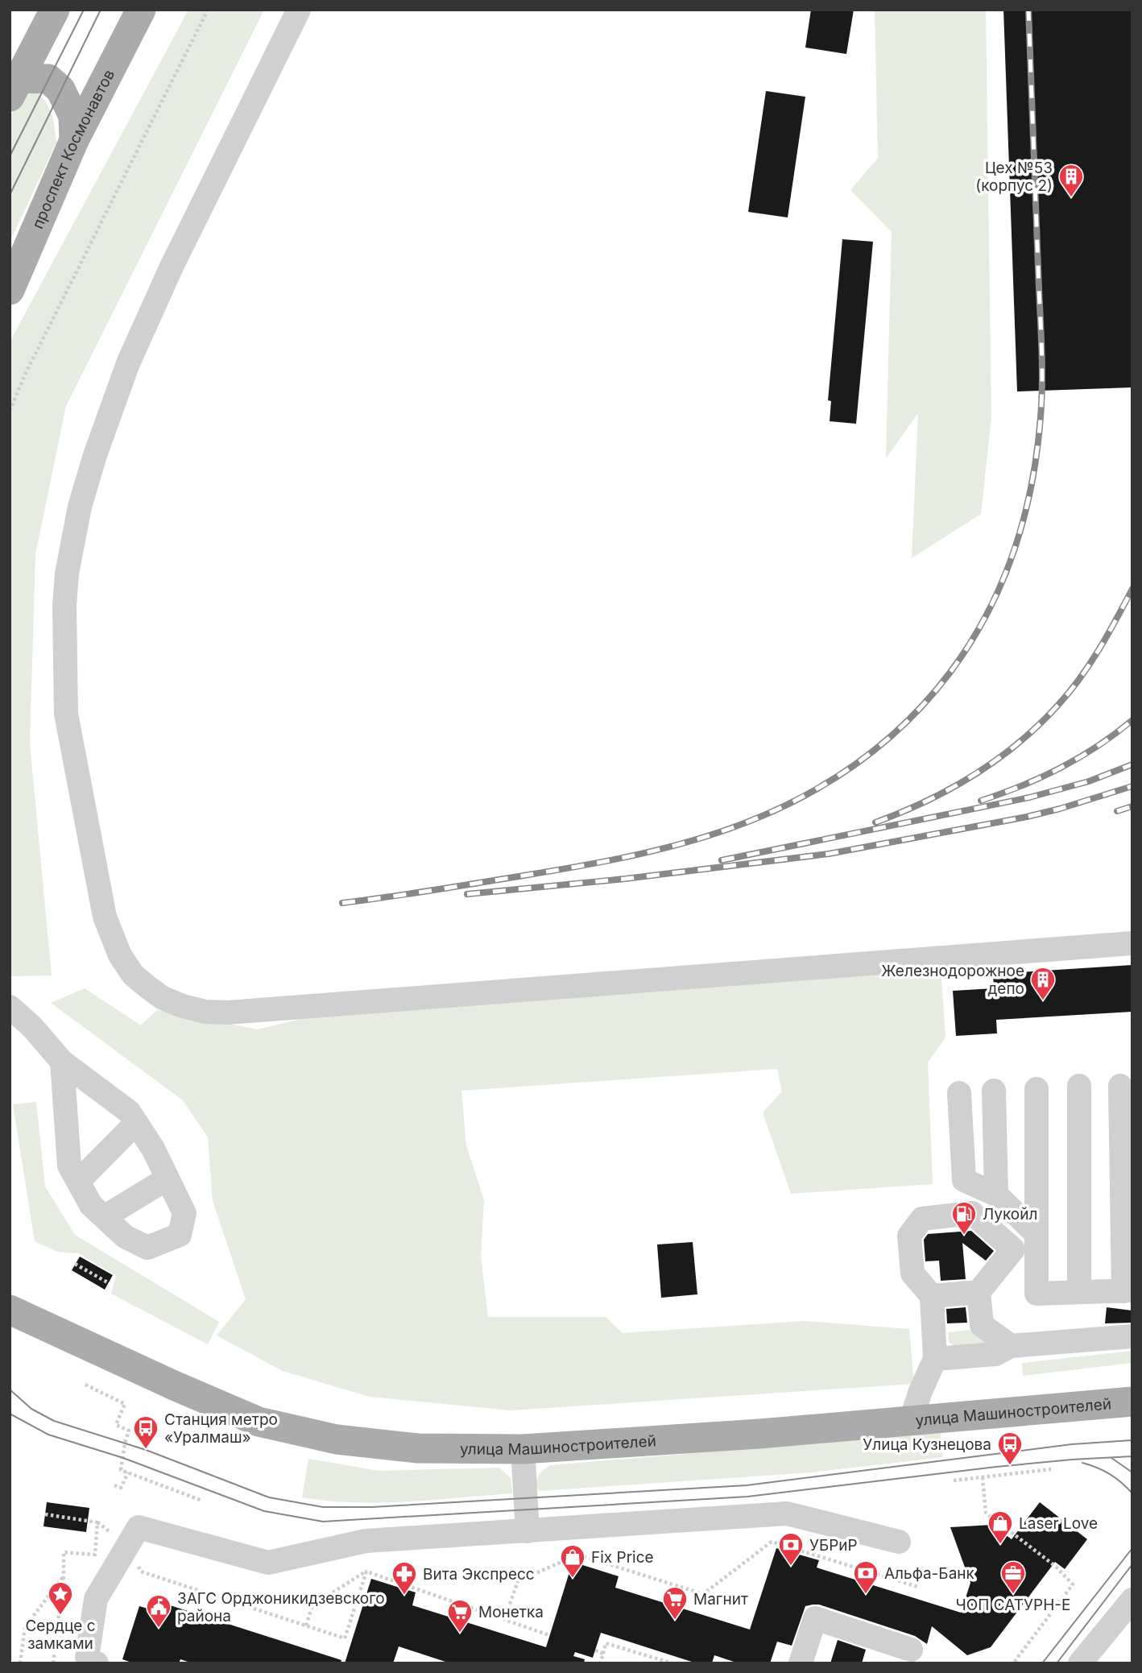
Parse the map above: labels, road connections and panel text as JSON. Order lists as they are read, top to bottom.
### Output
{
  "streets": {
    "main road": ["проспект Космонавтов", "улица Машиностроителей"]
  },
  "places": {
    "building": ["Цех №53 (корпус 2)", "Железнодорожное депо"],
    "fuel station": ["Лукойл"],
    "bus stop": ["Станция метро «Уралмаш»", "Улица Кузнецова"],
    "shop": ["Laser Love", "Fix Price"],
    "bank": ["УБРиР", "Альфа-Банк"],
    "office": ["ЧОП САТУРН-Е"],
    "pharmacy": ["Вита Экспресс"],
    "place": ["Сердце с замками"],
    "supermarket": ["Магнит", "Монетка"],
    "public building": ["ЗАГС Орджоникидзевского района"]
  }
}
